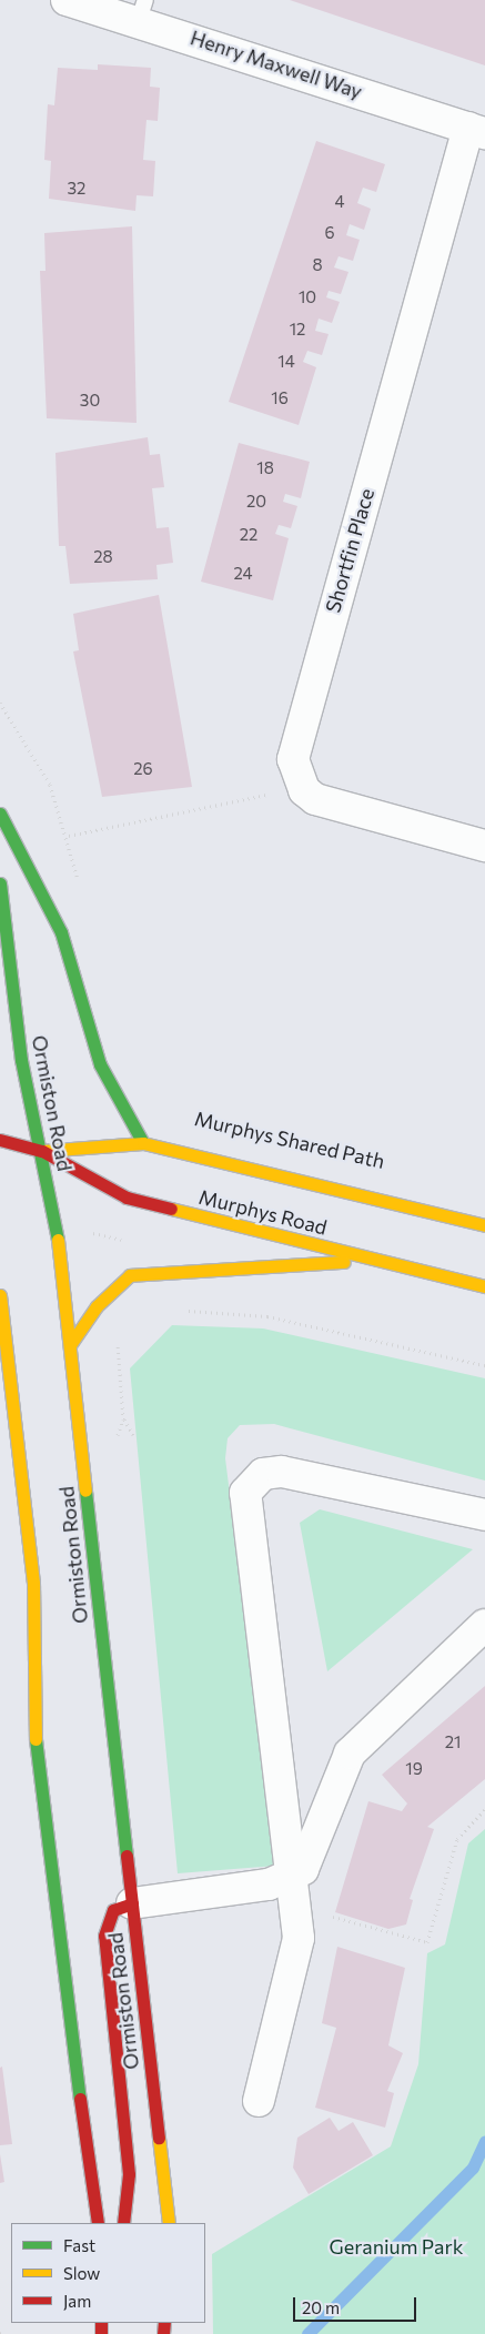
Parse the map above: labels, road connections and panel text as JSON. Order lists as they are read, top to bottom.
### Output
{
  "streets": {
    "main road": ["Ormiston Road", "Murphys Road"],
    "street": ["Henry Maxwell Way", "Shortfin Place"]
  },
  "crossings": [
    ["Henry Maxwell Way", "Shortfin Place"],
    ["Ormiston Road", "Murphys Road"]
  ],
  "parks": ["Geranium Park"],
  "house_numbers": [
    "32",
    "4",
    "6",
    "8",
    "10",
    "12",
    "14",
    "16",
    "30",
    "18",
    "20",
    "22",
    "28",
    "24",
    "26",
    "21",
    "19"
  ],
  "legend": ["Fast", "Slow", "Jam"],
  "scale_bar": "20 m"
}
